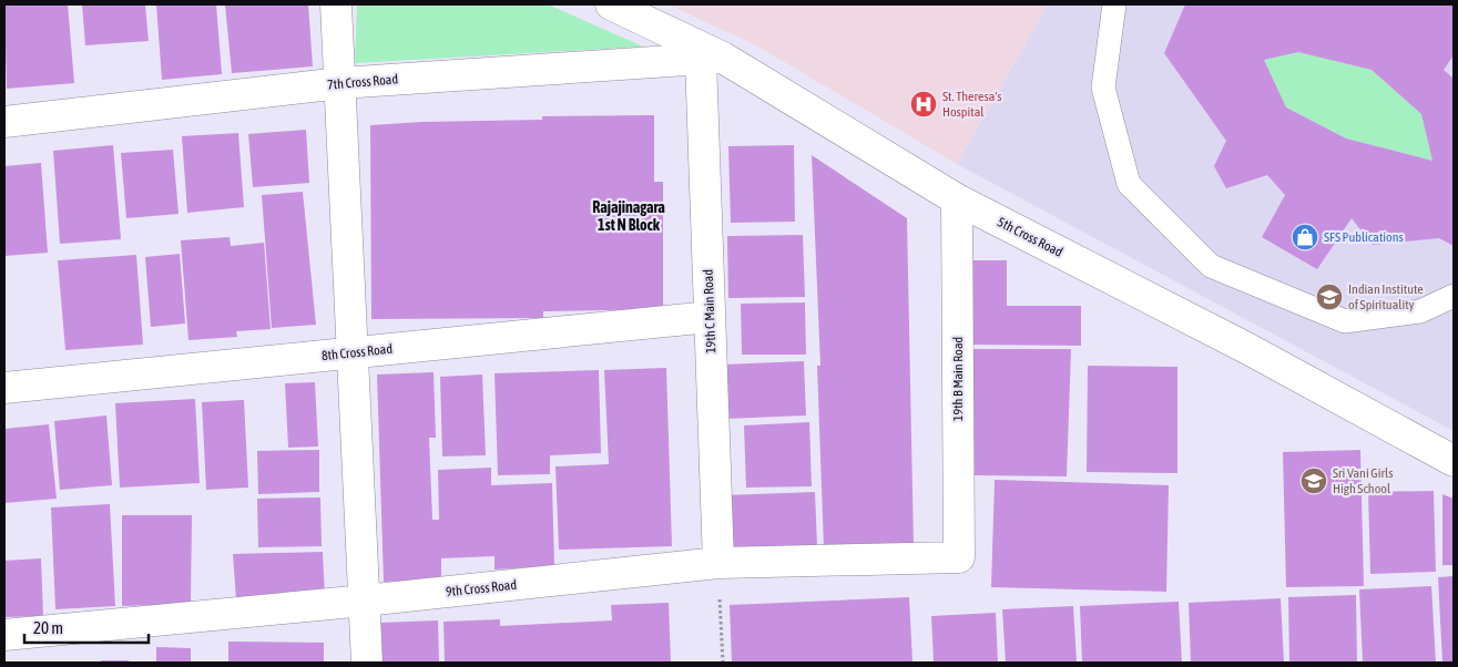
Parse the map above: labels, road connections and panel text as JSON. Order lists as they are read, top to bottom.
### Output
{
  "streets": {
    "street": [
      "7th Cross Road",
      "5th Cross Road",
      "19th C Main Road",
      "8th Cross Road",
      "19th B Main Road",
      "9th Cross Road"
    ]
  },
  "crossings": [
    ["7th Cross Road", "5th Cross Road"],
    ["7th Cross Road", "19th C Main Road"],
    ["5th Cross Road", "19th C Main Road"],
    ["5th Cross Road", "19th B Main Road"],
    ["19th C Main Road", "8th Cross Road"],
    ["19th C Main Road", "9th Cross Road"],
    ["19th B Main Road", "9th Cross Road"]
  ],
  "districts": ["Rajajinagara 1st N Block"],
  "places": {
    "hospital": ["St. Theresa's Hospital"],
    "shop": ["SFS Publications"],
    "school or university": ["Indian Institute of Spirituality", "Sri Vani Girls High School"]
  },
  "scale_bar": "20 m"
}
